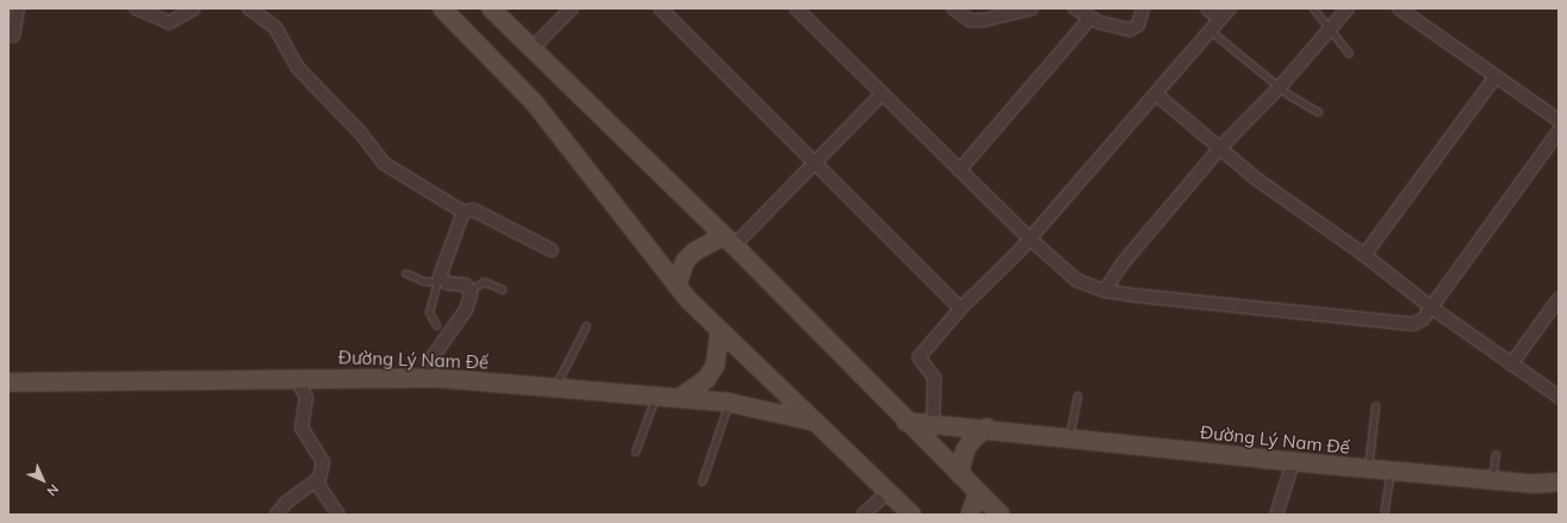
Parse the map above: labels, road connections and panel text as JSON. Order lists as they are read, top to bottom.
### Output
{
  "streets": {
    "street": ["Đường Lý Nam Đế"]
  },
  "north": "bottom right"
}
